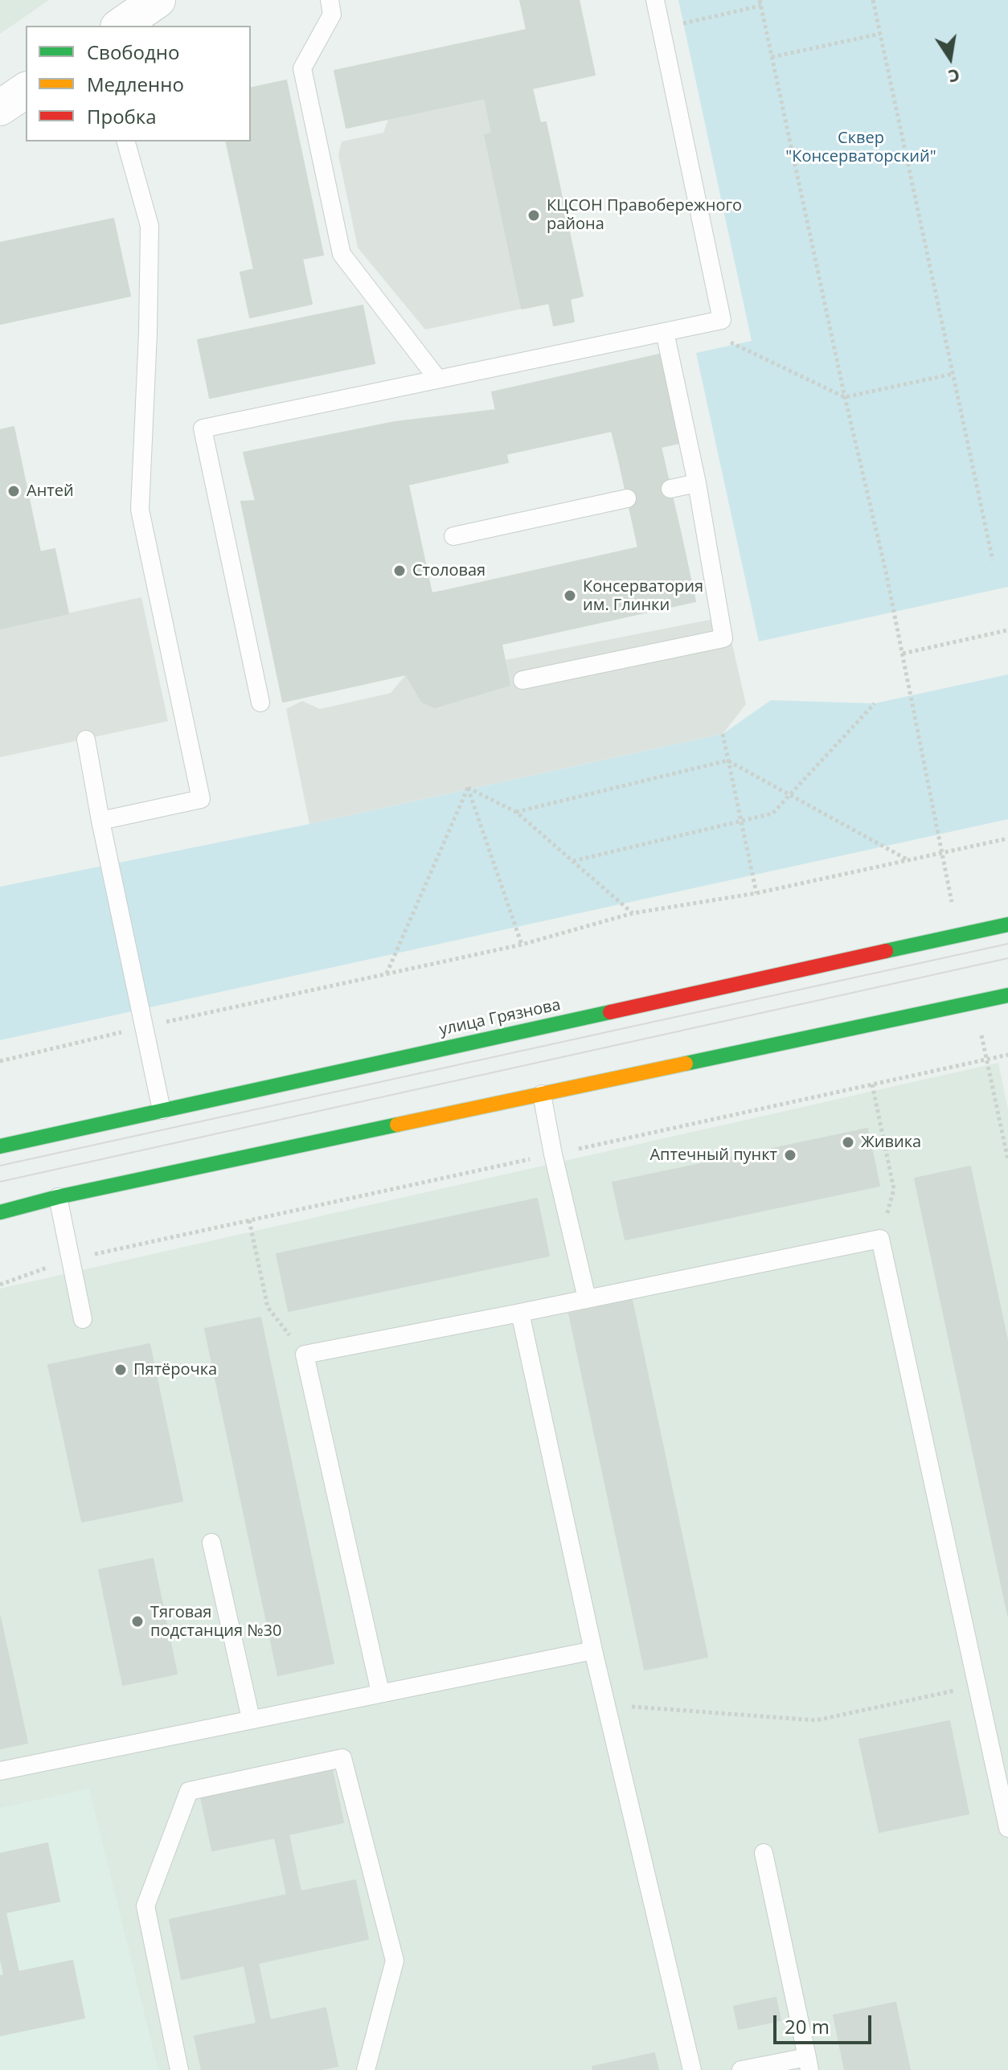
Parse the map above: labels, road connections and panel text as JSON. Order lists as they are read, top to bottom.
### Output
{
  "streets": {
    "main road": ["улица Грязнова"]
  },
  "parks": ["Сквер \"Консерваторский\""],
  "places": [
    "КЦСОН Правобережного района",
    "Антей",
    "Столовая",
    "Консерватория им. Глинки",
    "Живика",
    "Аптечный пункт",
    "Пятёрочка",
    "Тяговая подстанция №30"
  ],
  "legend": ["Свободно", "Медленно", "Пробка"],
  "scale_bar": "20 m",
  "north": "bottom"
}
